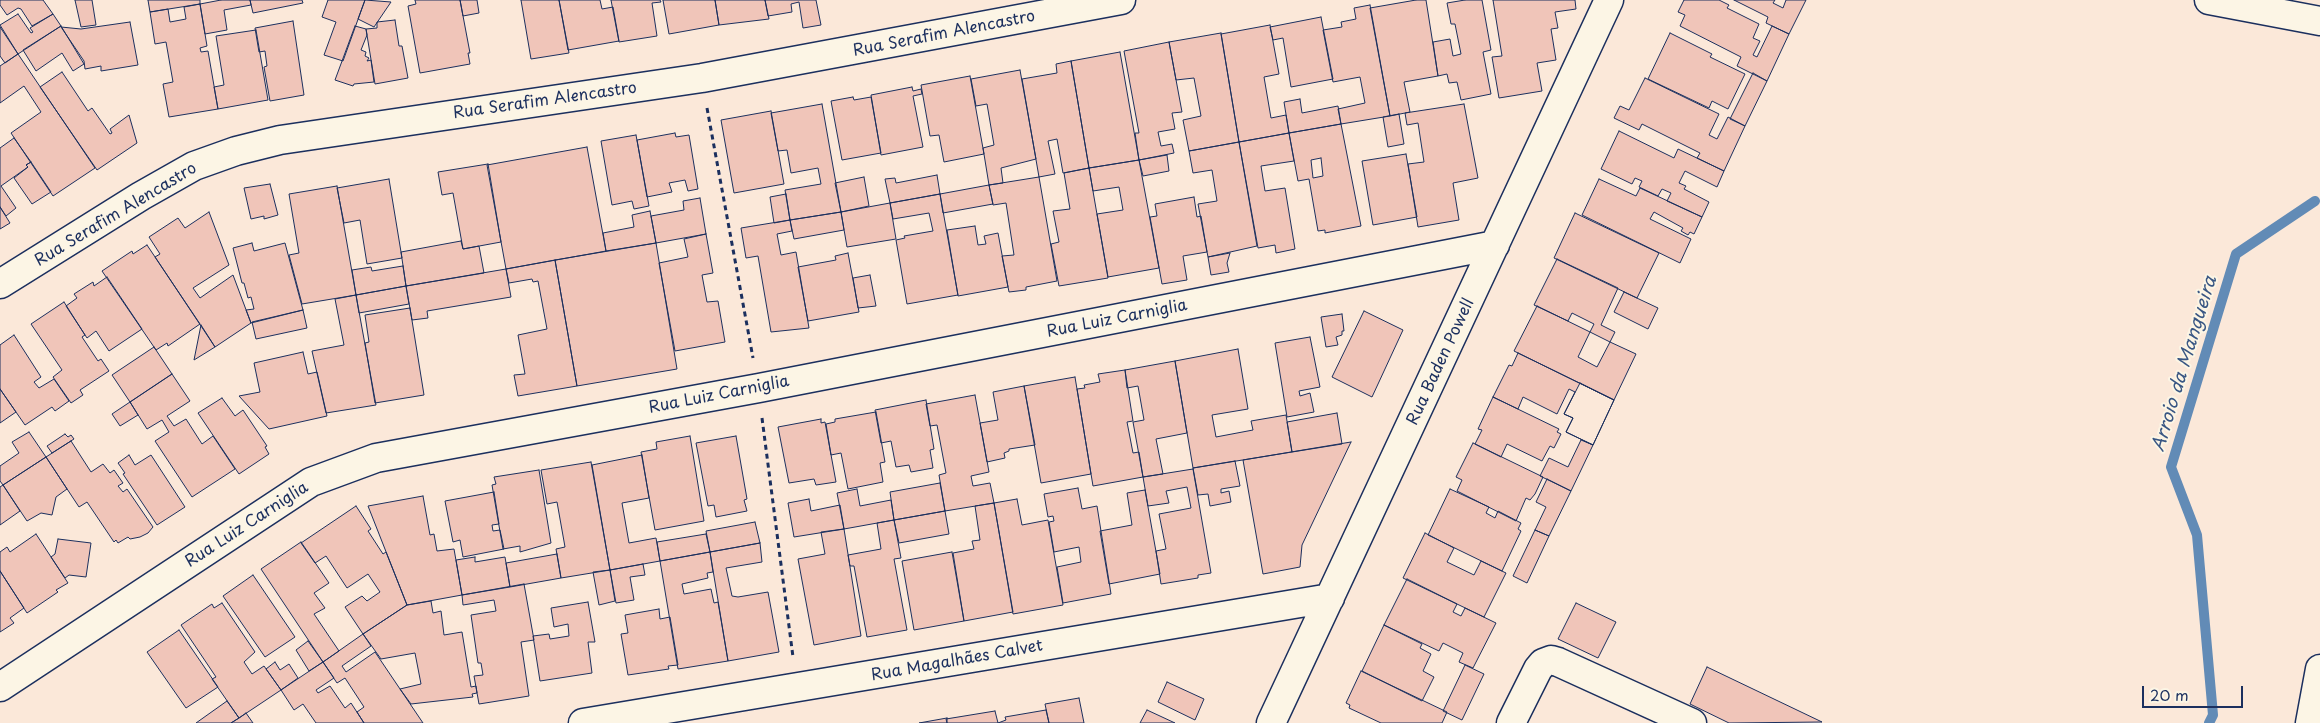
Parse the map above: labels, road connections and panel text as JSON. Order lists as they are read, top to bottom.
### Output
{
  "streets": {
    "street": [
      "Rua Serafim Alencastro",
      "Rua Luiz Carniglia",
      "Rua Baden Powell",
      "Rua Magalhães Calvet"
    ]
  },
  "crossings": [
    ["Rua Luiz Carniglia", "Rua Baden Powell"],
    ["Rua Baden Powell", "Rua Magalhães Calvet"]
  ],
  "water": ["Arroio da Mangueira"],
  "scale_bar": "20 m"
}
